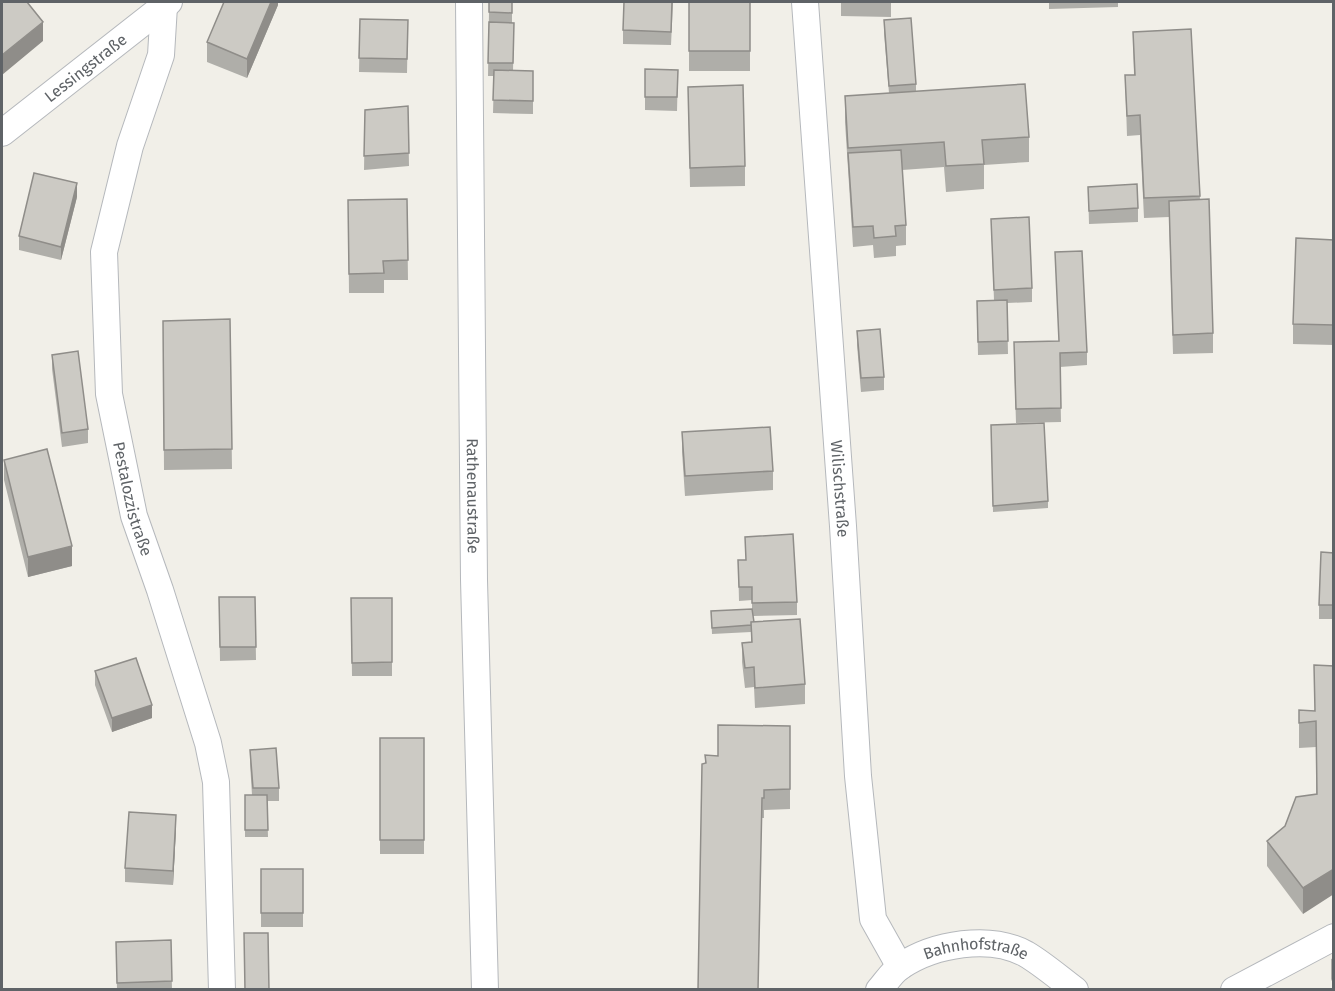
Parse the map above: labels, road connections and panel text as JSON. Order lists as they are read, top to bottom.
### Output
{
  "streets": {
    "street": [
      "Lessingstraße",
      "Wilischstraße",
      "Rathenaustraße",
      "Pestalozzistraße",
      "Bahnhofstraße"
    ]
  },
  "crossings": [
    ["Lessingstraße", "Pestalozzistraße"],
    ["Wilischstraße", "Bahnhofstraße"]
  ]
}
